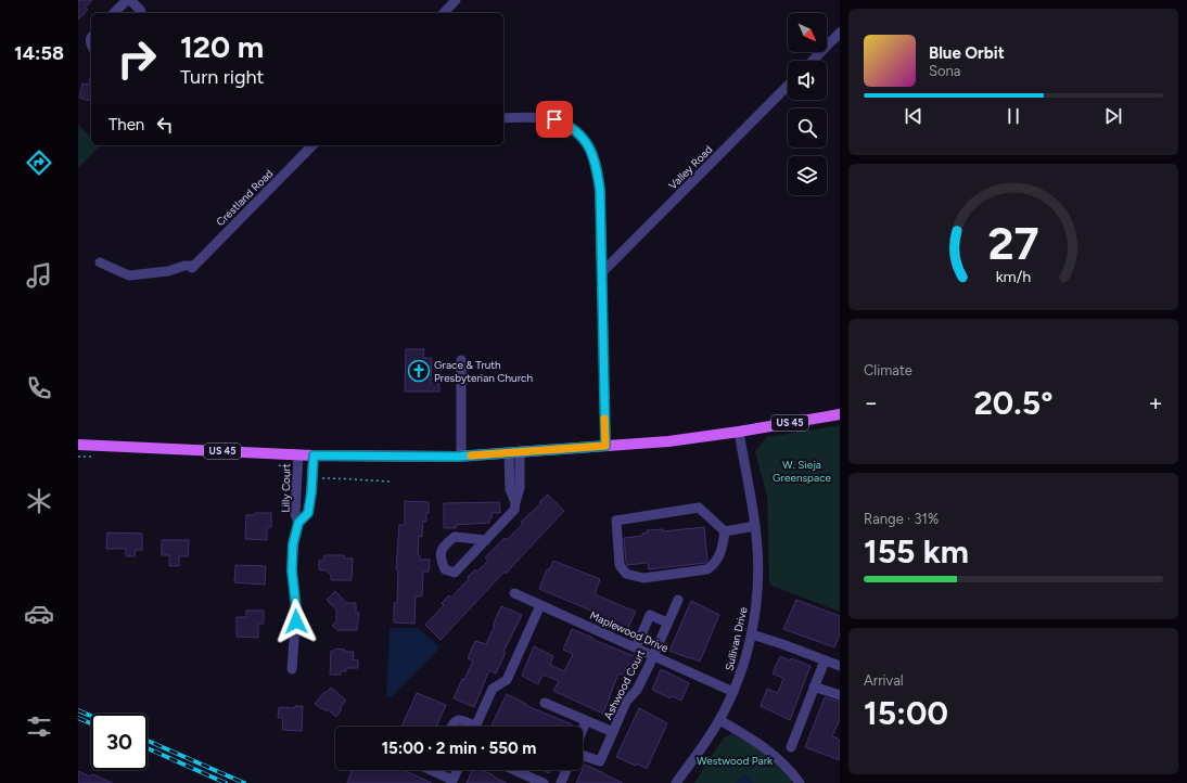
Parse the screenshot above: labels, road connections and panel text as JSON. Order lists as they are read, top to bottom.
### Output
{
  "streets": {
    "main road": ["US 45"],
    "street": [
      "Valley Road",
      "Crestland Road",
      "Lilly Court",
      "Maplewood Drive",
      "Sullivan Drive",
      "Ashwood Court"
    ]
  },
  "crossings": [
    ["US 45", "Lilly Court"],
    ["US 45", "Sullivan Drive"],
    ["Maplewood Drive", "Sullivan Drive"],
    ["Maplewood Drive", "Ashwood Court"]
  ],
  "parks": ["W. Sieja Greenspace", "Westwood Park"],
  "places": {
    "church": ["Grace & Truth Presbyterian Church"]
  },
  "north": "bottom right",
  "page": {
    "tabs": "14:58",
    "turn": ["120 m", "Turn right"],
    "song": ["Blue Orbit", "Sona"],
    "then": "Then",
    "tile": [
      "Climate",
      ["Range · 31%", "155 km"],
      ["Arrival", "15:00"]
    ],
    "heat": ["−", "20.5°", "+"],
    "limit": "30",
    "trip": "15:00 · 2 min · 550 m",
    "gauge": ["27", "km/h"]
  }
}
